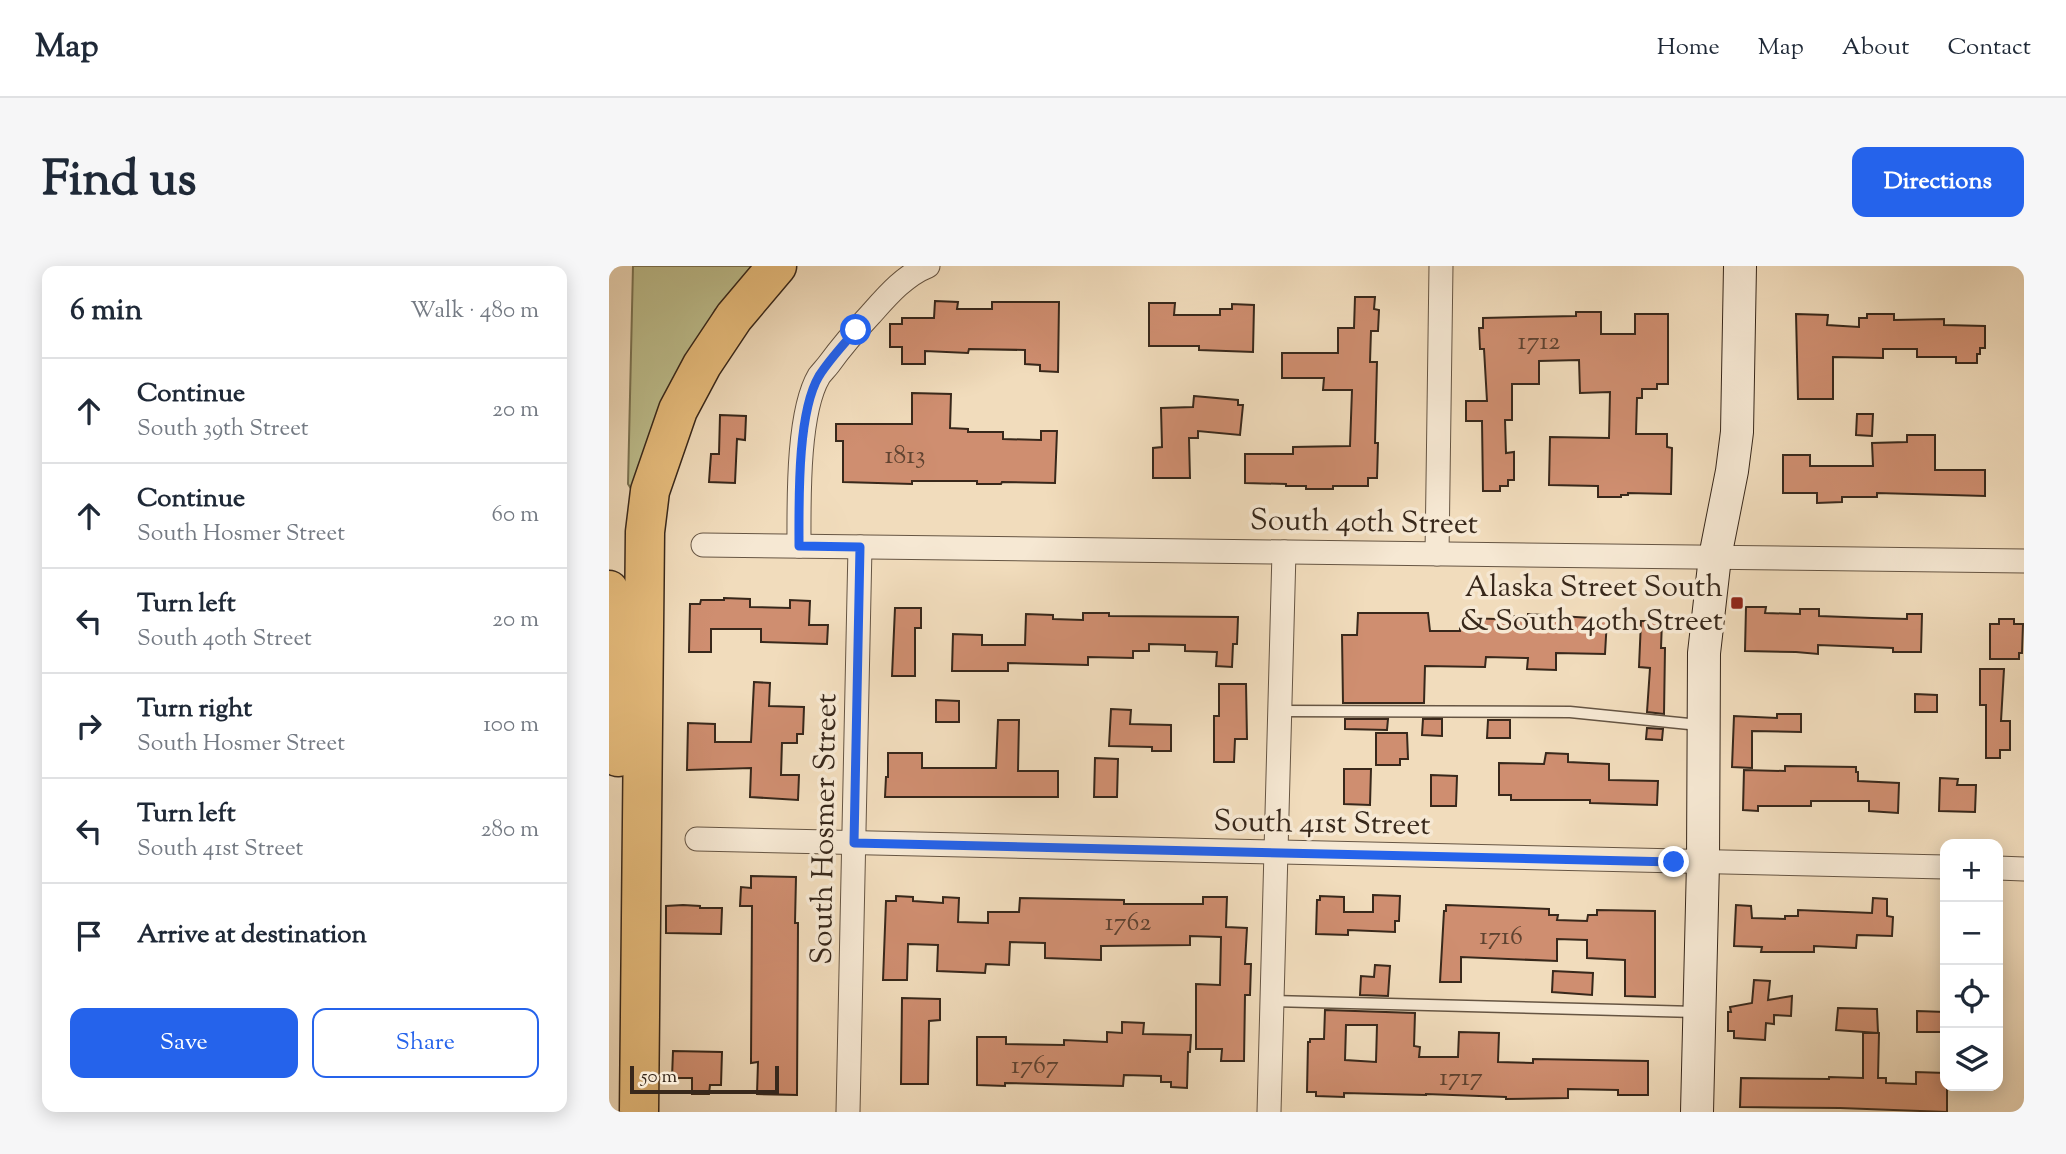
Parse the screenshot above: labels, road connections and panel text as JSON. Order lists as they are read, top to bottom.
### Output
{
  "streets": {
    "street": ["South 40th Street", "South 41st Street", "South Hosmer Street"]
  },
  "crossings": [
    ["South 40th Street", "South Hosmer Street"],
    ["South 41st Street", "South Hosmer Street"]
  ],
  "places": {
    "transit": ["Alaska Street South & South 40th Street"]
  },
  "house_numbers": [
    "1712",
    "1813",
    "1762",
    "1716",
    "1767",
    "1717"
  ],
  "scale_bar": "50 m",
  "page": {
    "header": "Map",
    "nav": [
      "Home",
      "Map",
      "About",
      "Contact"
    ],
    "title": "Find us",
    "buttons": [
      "Directions",
      ["Save", "Share"]
    ],
    "heading": ["6 min", "Walk · 480 m"],
    "list": [
      ["Continue", "South 39th Street", "20 m"],
      ["Continue", "South Hosmer Street", "60 m"],
      ["Turn left", "South 40th Street", "20 m"],
      ["Turn right", "South Hosmer Street", "100 m"],
      ["Turn left", "South 41st Street", "280 m"],
      "Arrive at destination"
    ],
    "map_buttons": ["+", "−"],
    "scale": "50 m"
  }
}
